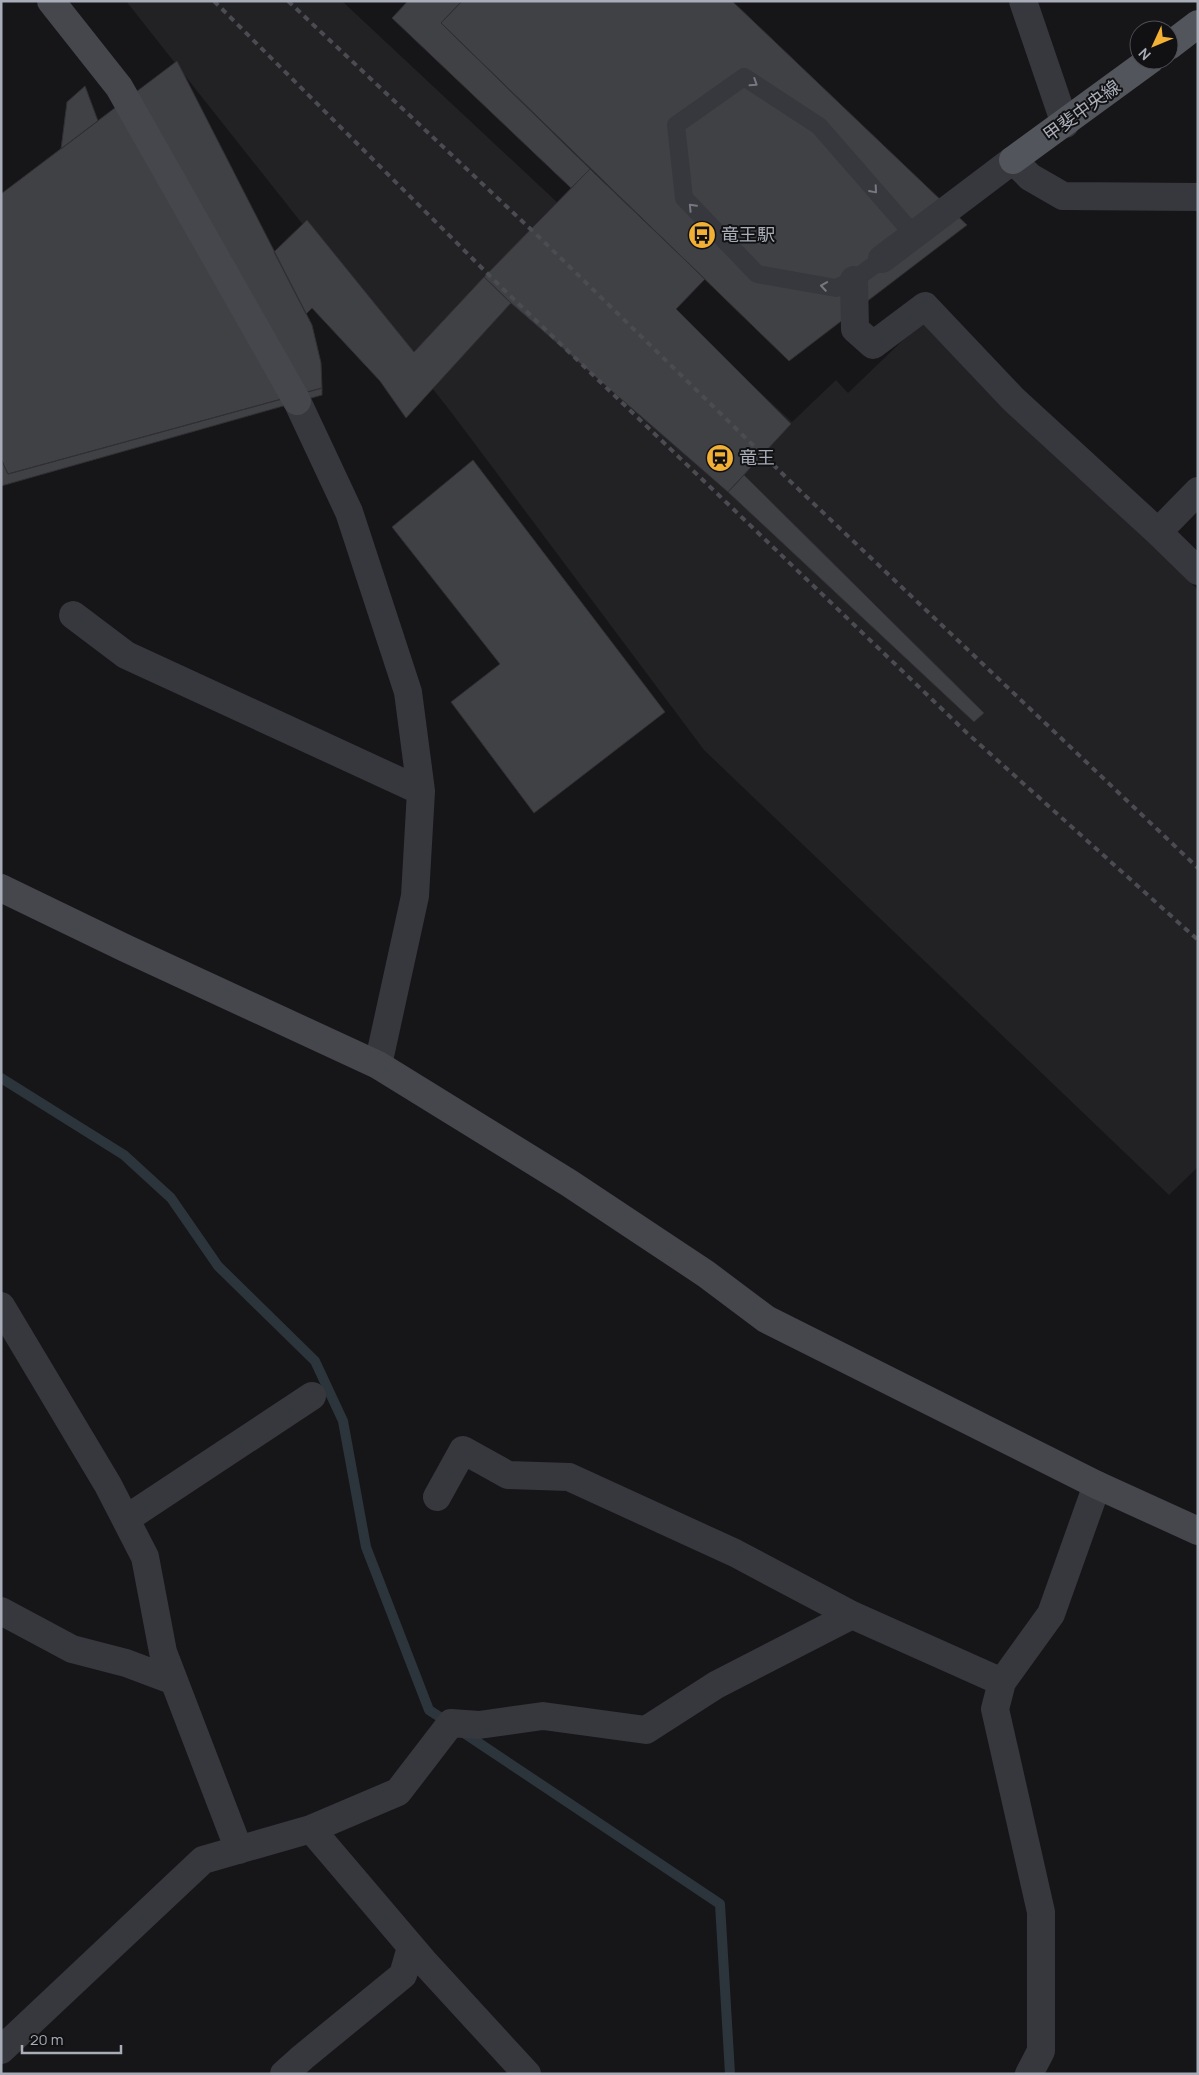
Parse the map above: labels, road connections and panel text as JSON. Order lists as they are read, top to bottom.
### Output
{
  "streets": {
    "main road": ["甲斐中央線"]
  },
  "places": {
    "bus stop": ["竜王駅"],
    "station": ["竜王"]
  },
  "scale_bar": "20 m",
  "north": "bottom left"
}
